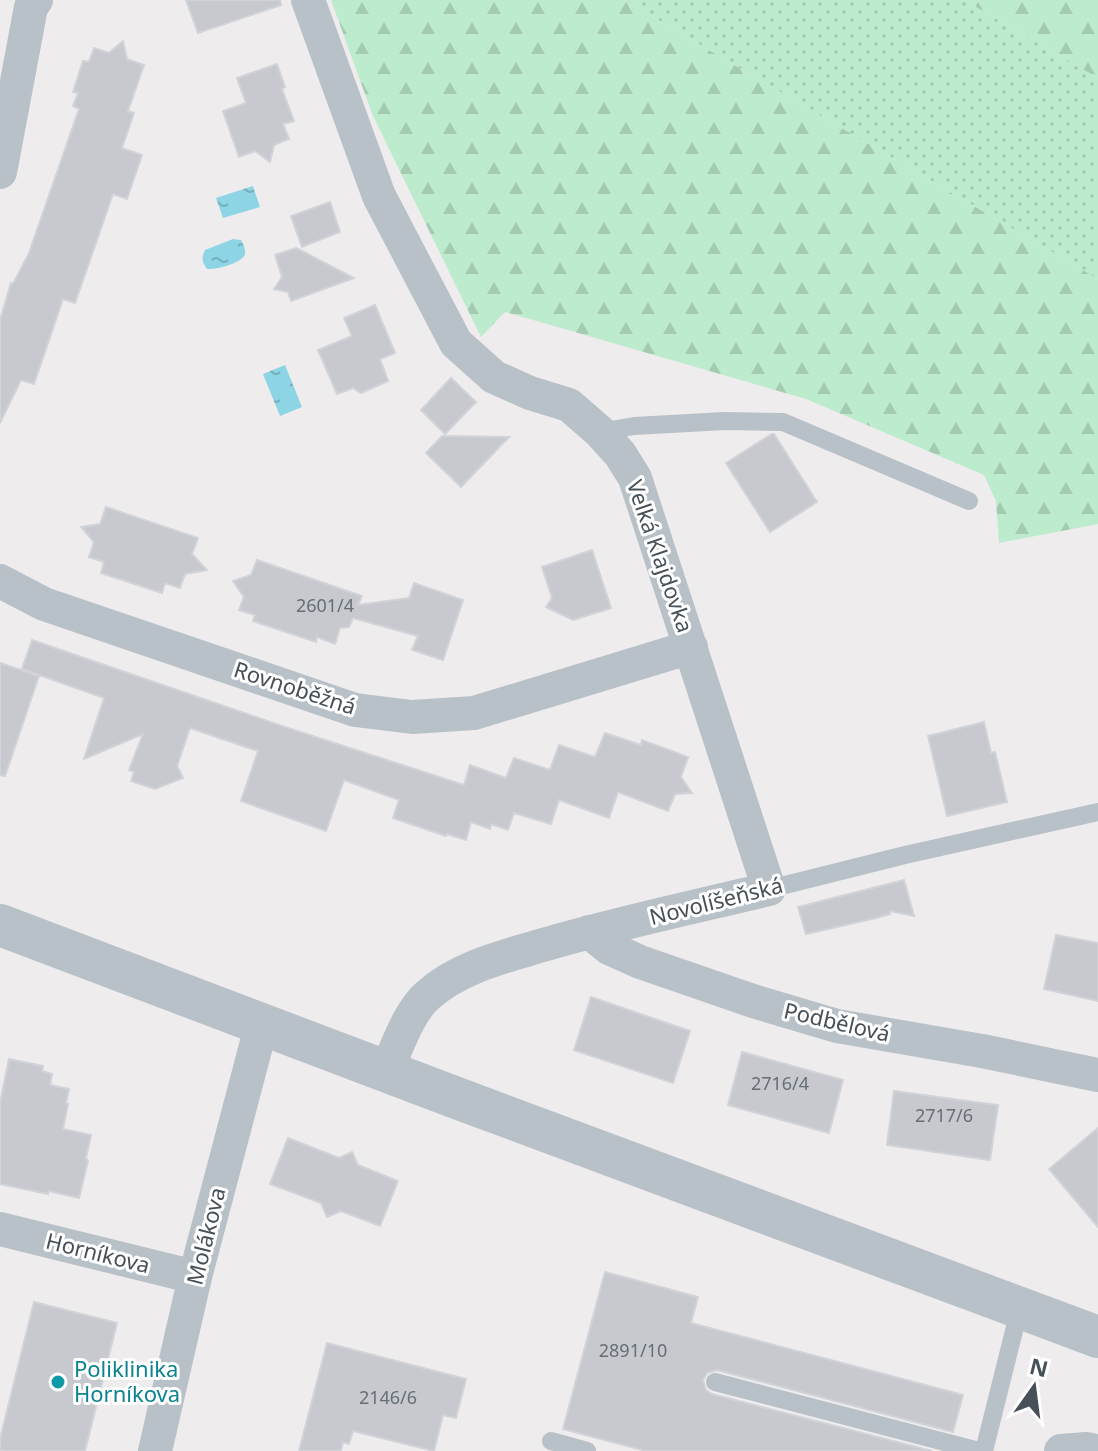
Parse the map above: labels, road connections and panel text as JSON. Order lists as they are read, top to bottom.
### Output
{
  "streets": {
    "street": [
      "Velká Klajdovka",
      "Rovnoběžná",
      "Novolíšeňská",
      "Podbělová",
      "Molákova",
      "Horníkova"
    ]
  },
  "crossings": [
    ["Velká Klajdovka", "Rovnoběžná"],
    ["Velká Klajdovka", "Novolíšeňská"],
    ["Novolíšeňská", "Podbělová"],
    ["Molákova", "Horníkova"]
  ],
  "places": ["Poliklinika Horníkova"],
  "house_numbers": [
    "2601/4",
    "2716/4",
    "2717/6",
    "2891/10",
    "2146/6"
  ],
  "north": "top"
}
